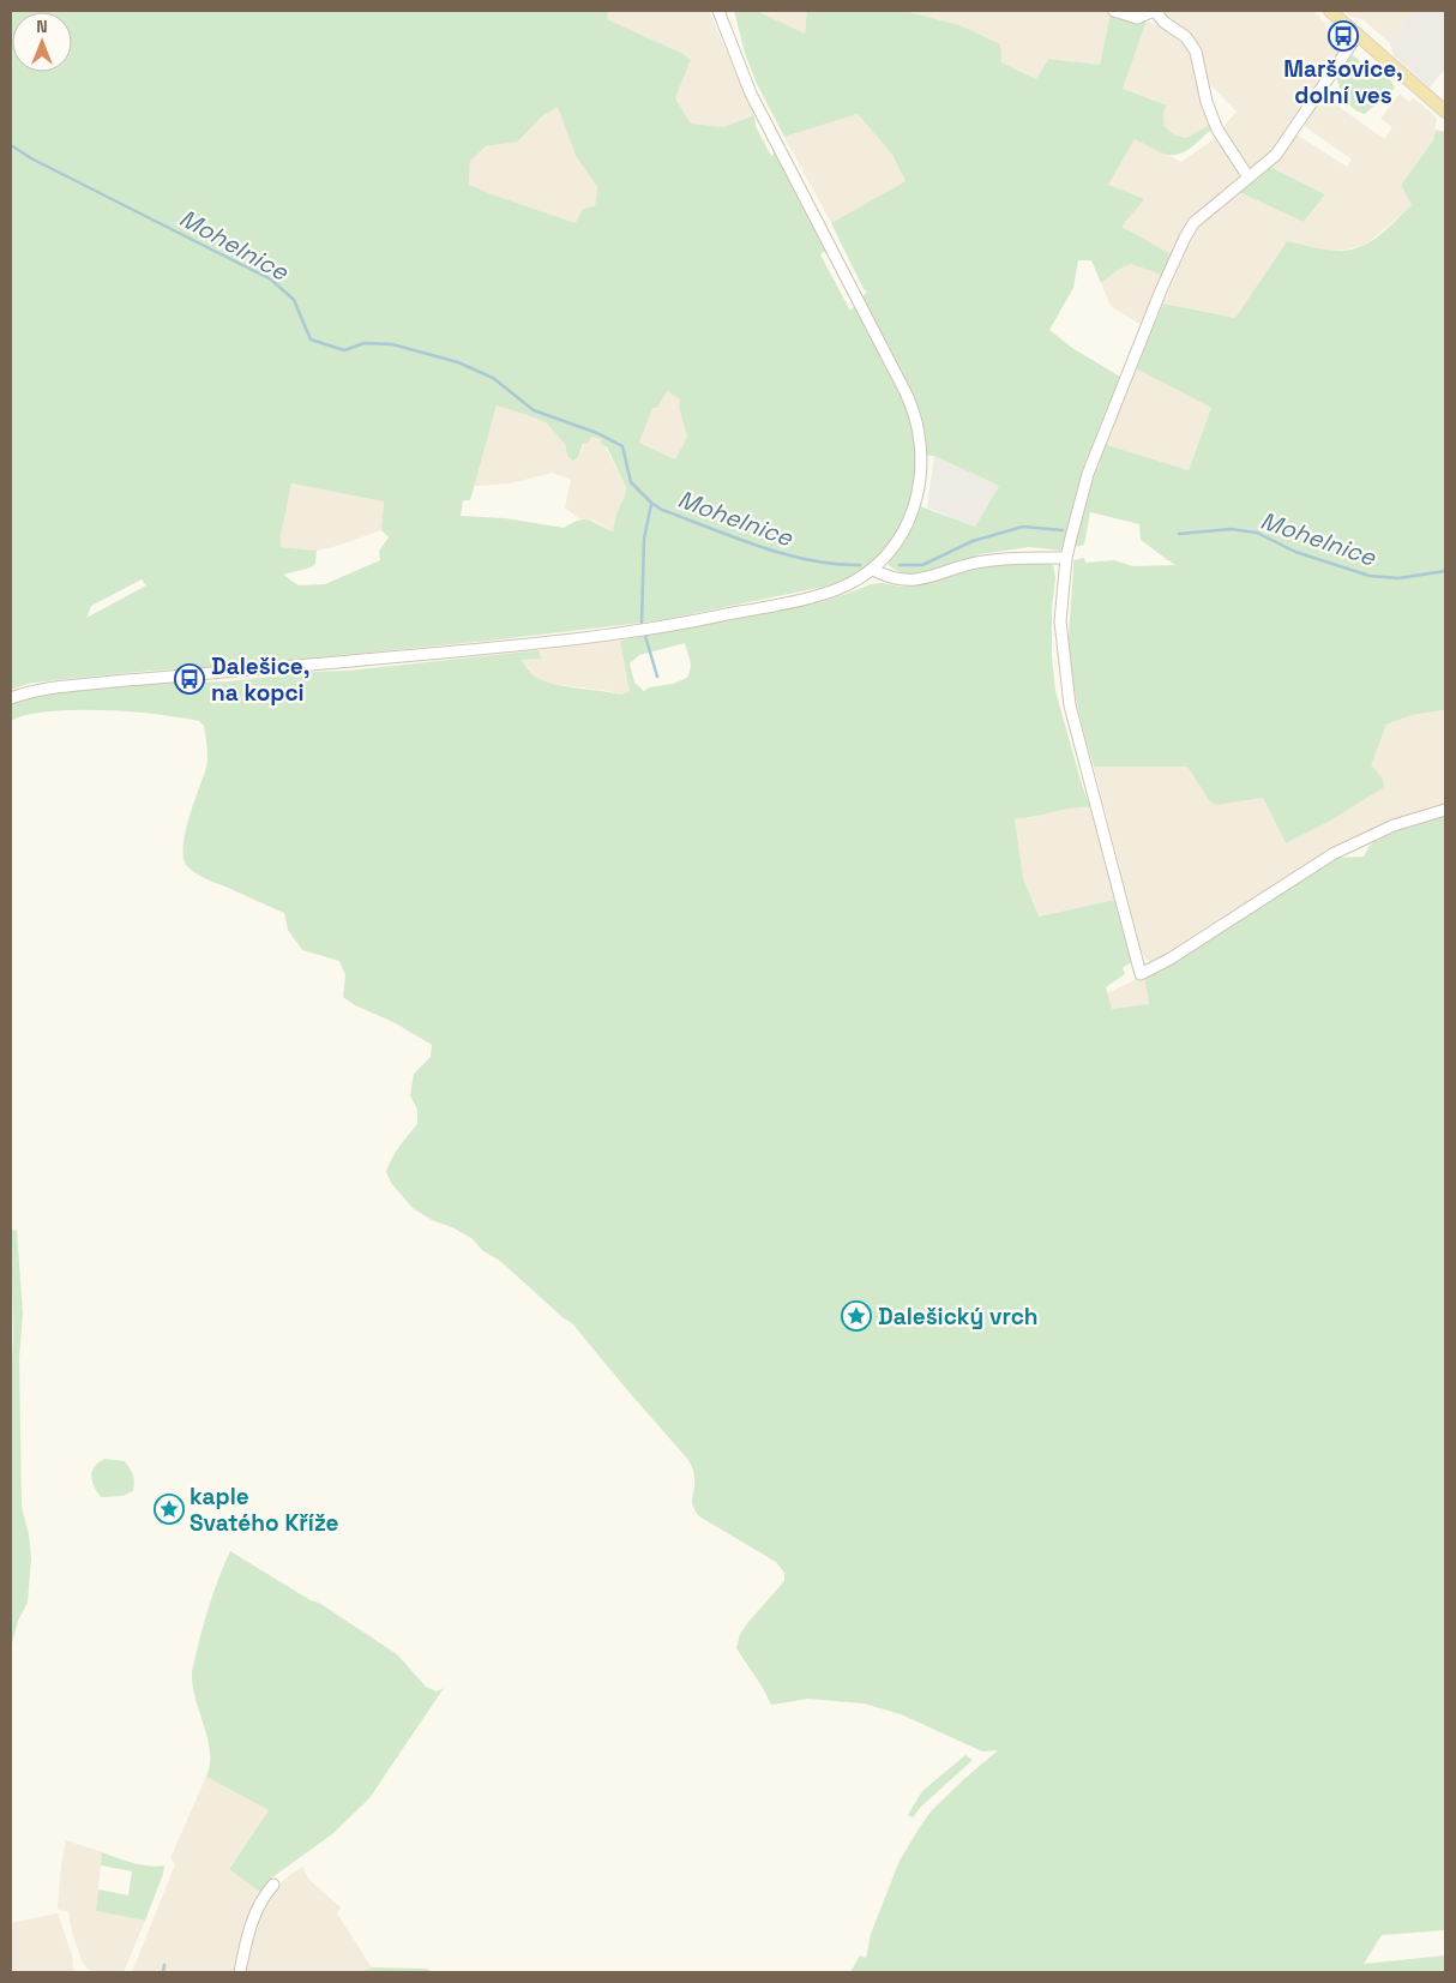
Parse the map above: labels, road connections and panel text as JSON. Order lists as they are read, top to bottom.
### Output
{
  "water": ["Mohelnice"],
  "places": {
    "bus stop": ["Maršovice, dolní ves", "Dalešice, na kopci"],
    "place": ["Dalešický vrch", "kaple Svatého Kříže"]
  },
  "north": "top"
}
